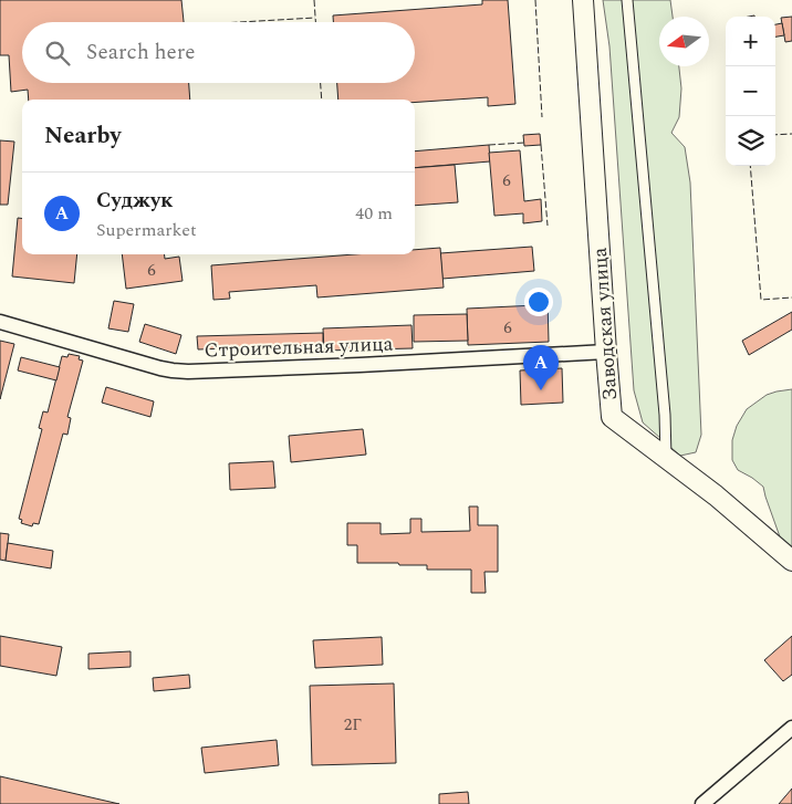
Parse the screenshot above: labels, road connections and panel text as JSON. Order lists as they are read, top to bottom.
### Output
{
  "streets": {
    "main road": ["Заводская улица"],
    "street": ["Строительная улица"]
  },
  "crossings": [
    ["Заводская улица", "Строительная улица"]
  ],
  "house_numbers": [
    "6",
    "6",
    "6",
    "2Г"
  ],
  "north": "left",
  "page": {
    "map_buttons": ["+", "−"],
    "search": "Search here",
    "heading": "Nearby",
    "list": [
      {
        "mark": "A",
        "name": "Суджук",
        "note": "Supermarket",
        "value": "40 m"
      }
    ],
    "pins": "A"
  }
}
